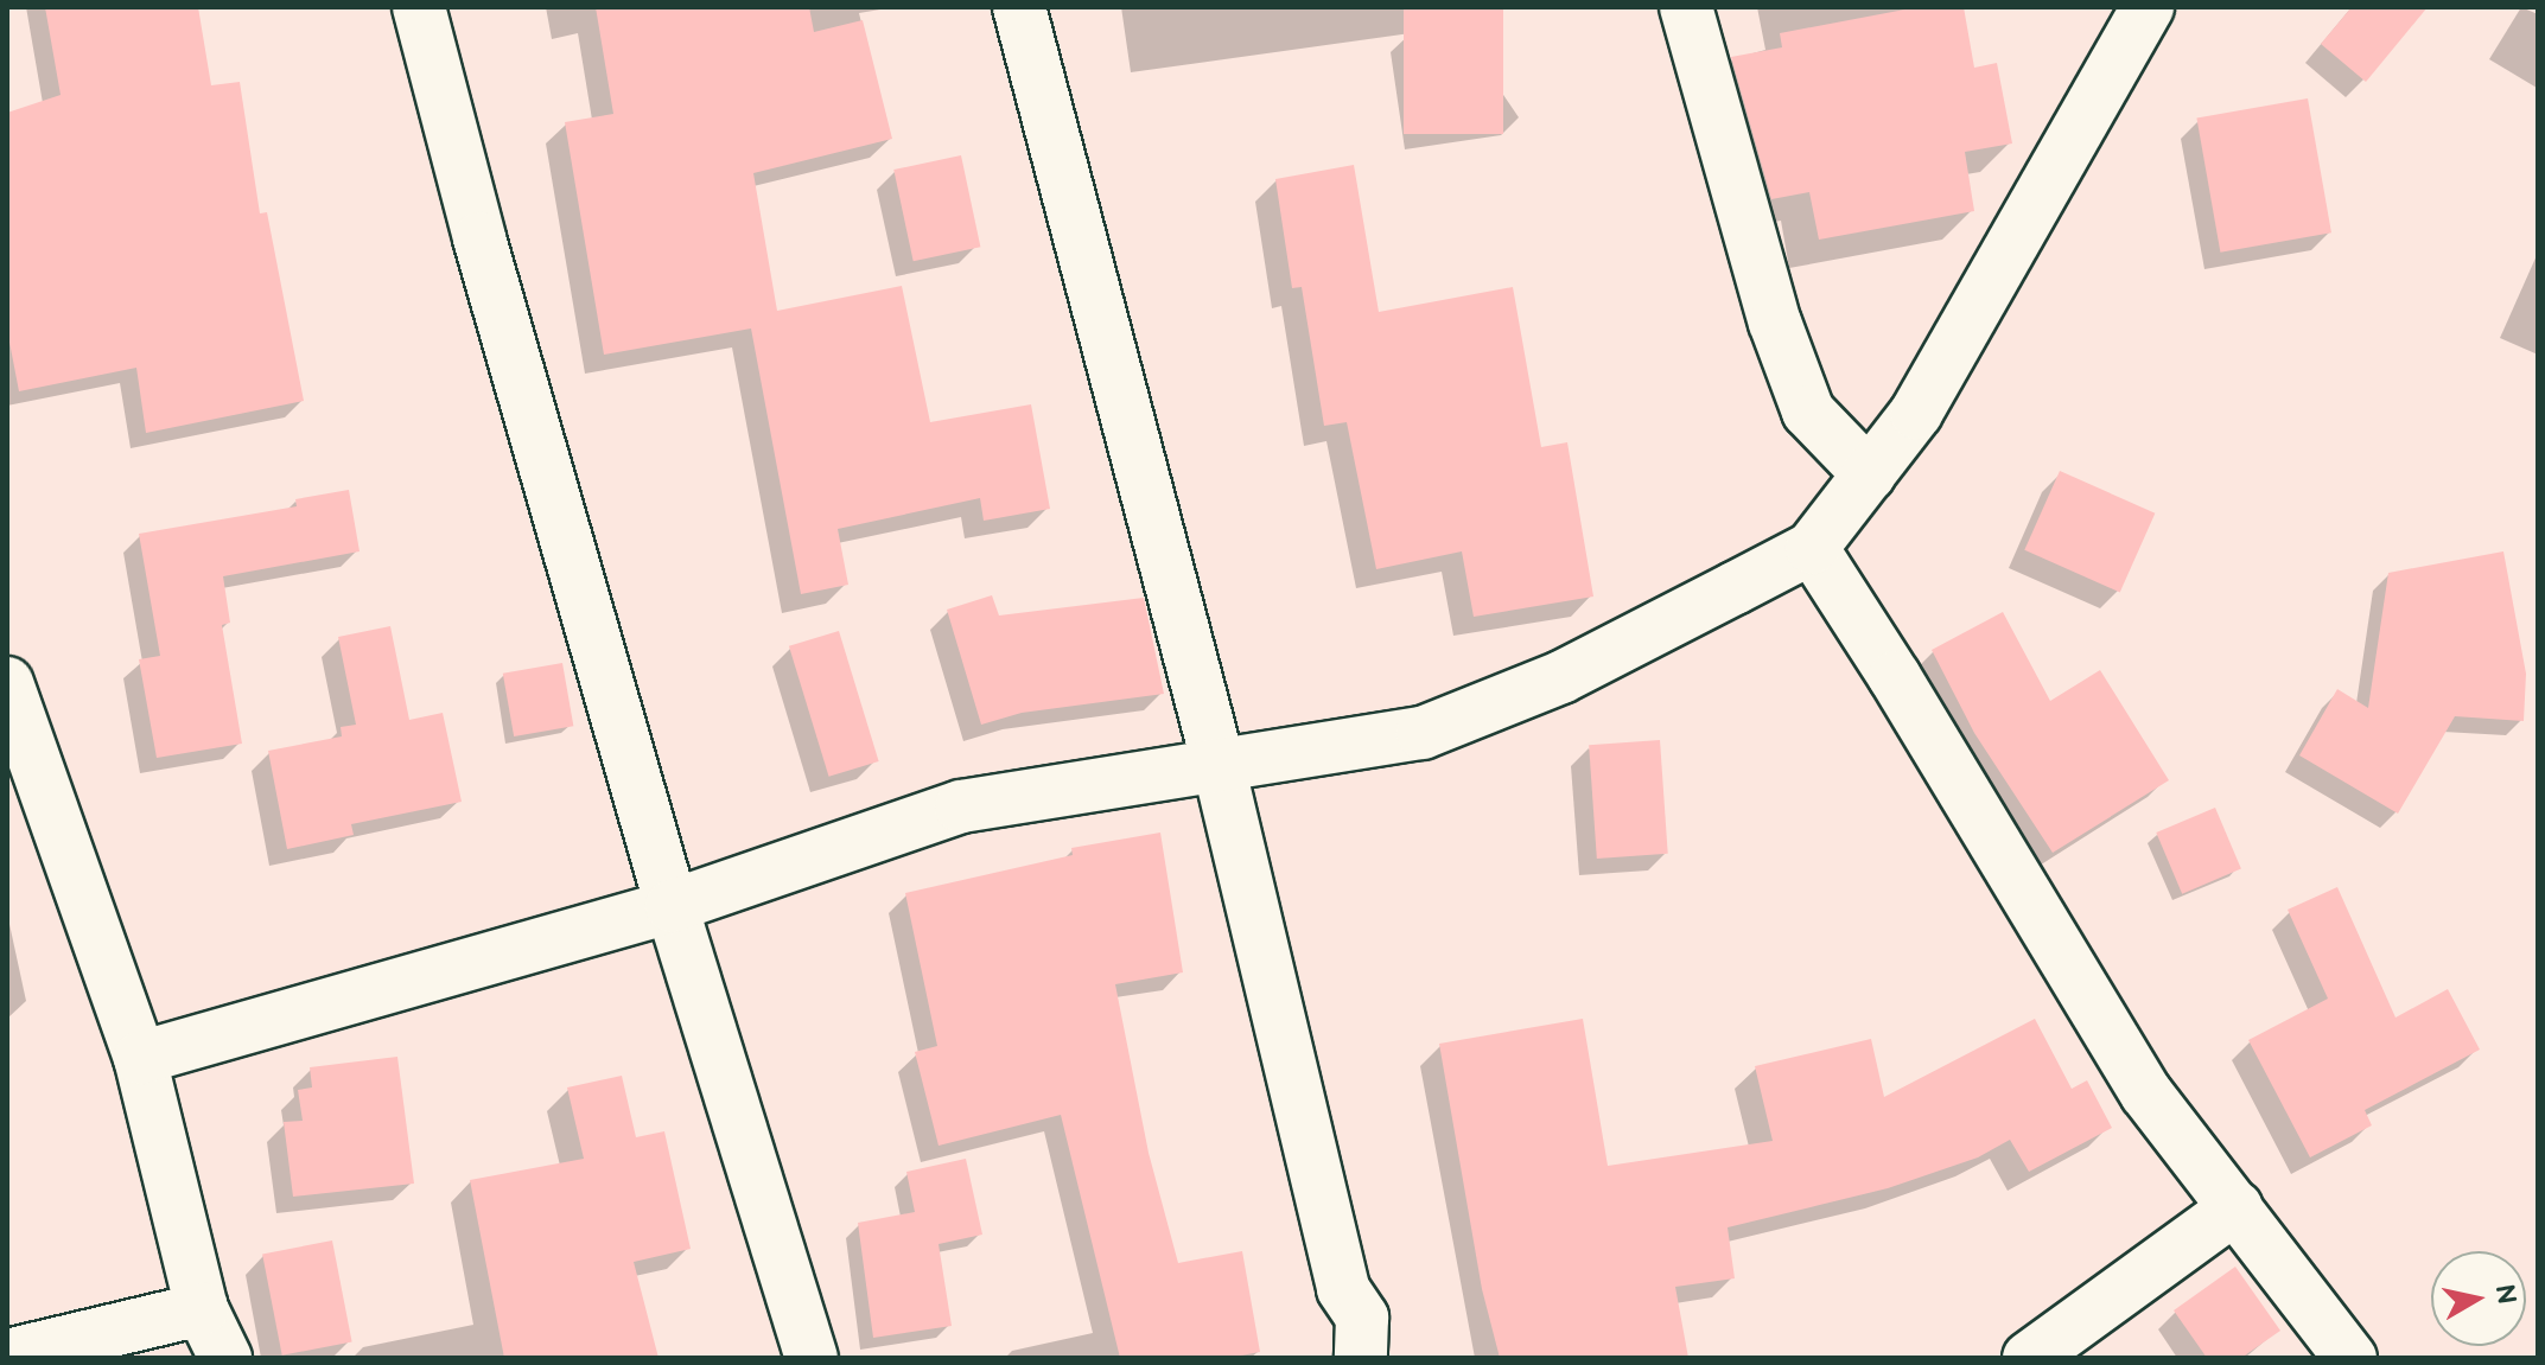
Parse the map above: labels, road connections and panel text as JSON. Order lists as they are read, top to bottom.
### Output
{
  "north": "right"
}
